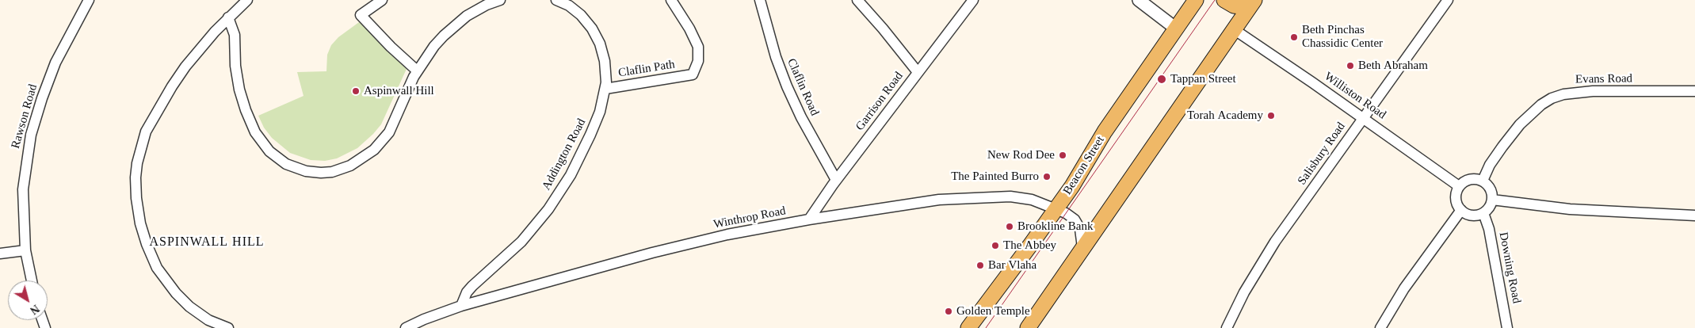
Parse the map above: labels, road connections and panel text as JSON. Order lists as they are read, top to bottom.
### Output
{
  "streets": {
    "main road": ["Beacon Street"],
    "street": [
      "Claflin Path",
      "Evans Road",
      "Claflin Road",
      "Williston Road",
      "Garrison Road",
      "Rawson Road",
      "Salisbury Road",
      "Addington Road",
      "Winthrop Road",
      "Downing Road"
    ]
  },
  "crossings": [
    ["Claflin Path", "Addington Road"],
    ["Evans Road", "Williston Road"],
    ["Evans Road", "Downing Road"],
    ["Claflin Road", "Garrison Road"],
    ["Williston Road", "Salisbury Road"],
    ["Williston Road", "Downing Road"],
    ["Garrison Road", "Winthrop Road"],
    ["Addington Road", "Winthrop Road"],
    ["Beacon Street", "Winthrop Road"]
  ],
  "districts": ["ASPINWALL HILL"],
  "places": [
    "Beth Pinchas Chassidic Center",
    "Beth Abraham",
    "Tappan Street",
    "Aspinwall Hill",
    "Torah Academy",
    "New Rod Dee",
    "The Painted Burro",
    "Brookline Bank",
    "The Abbey",
    "Bar Vlaha",
    "Golden Temple"
  ],
  "north": "bottom right"
}
